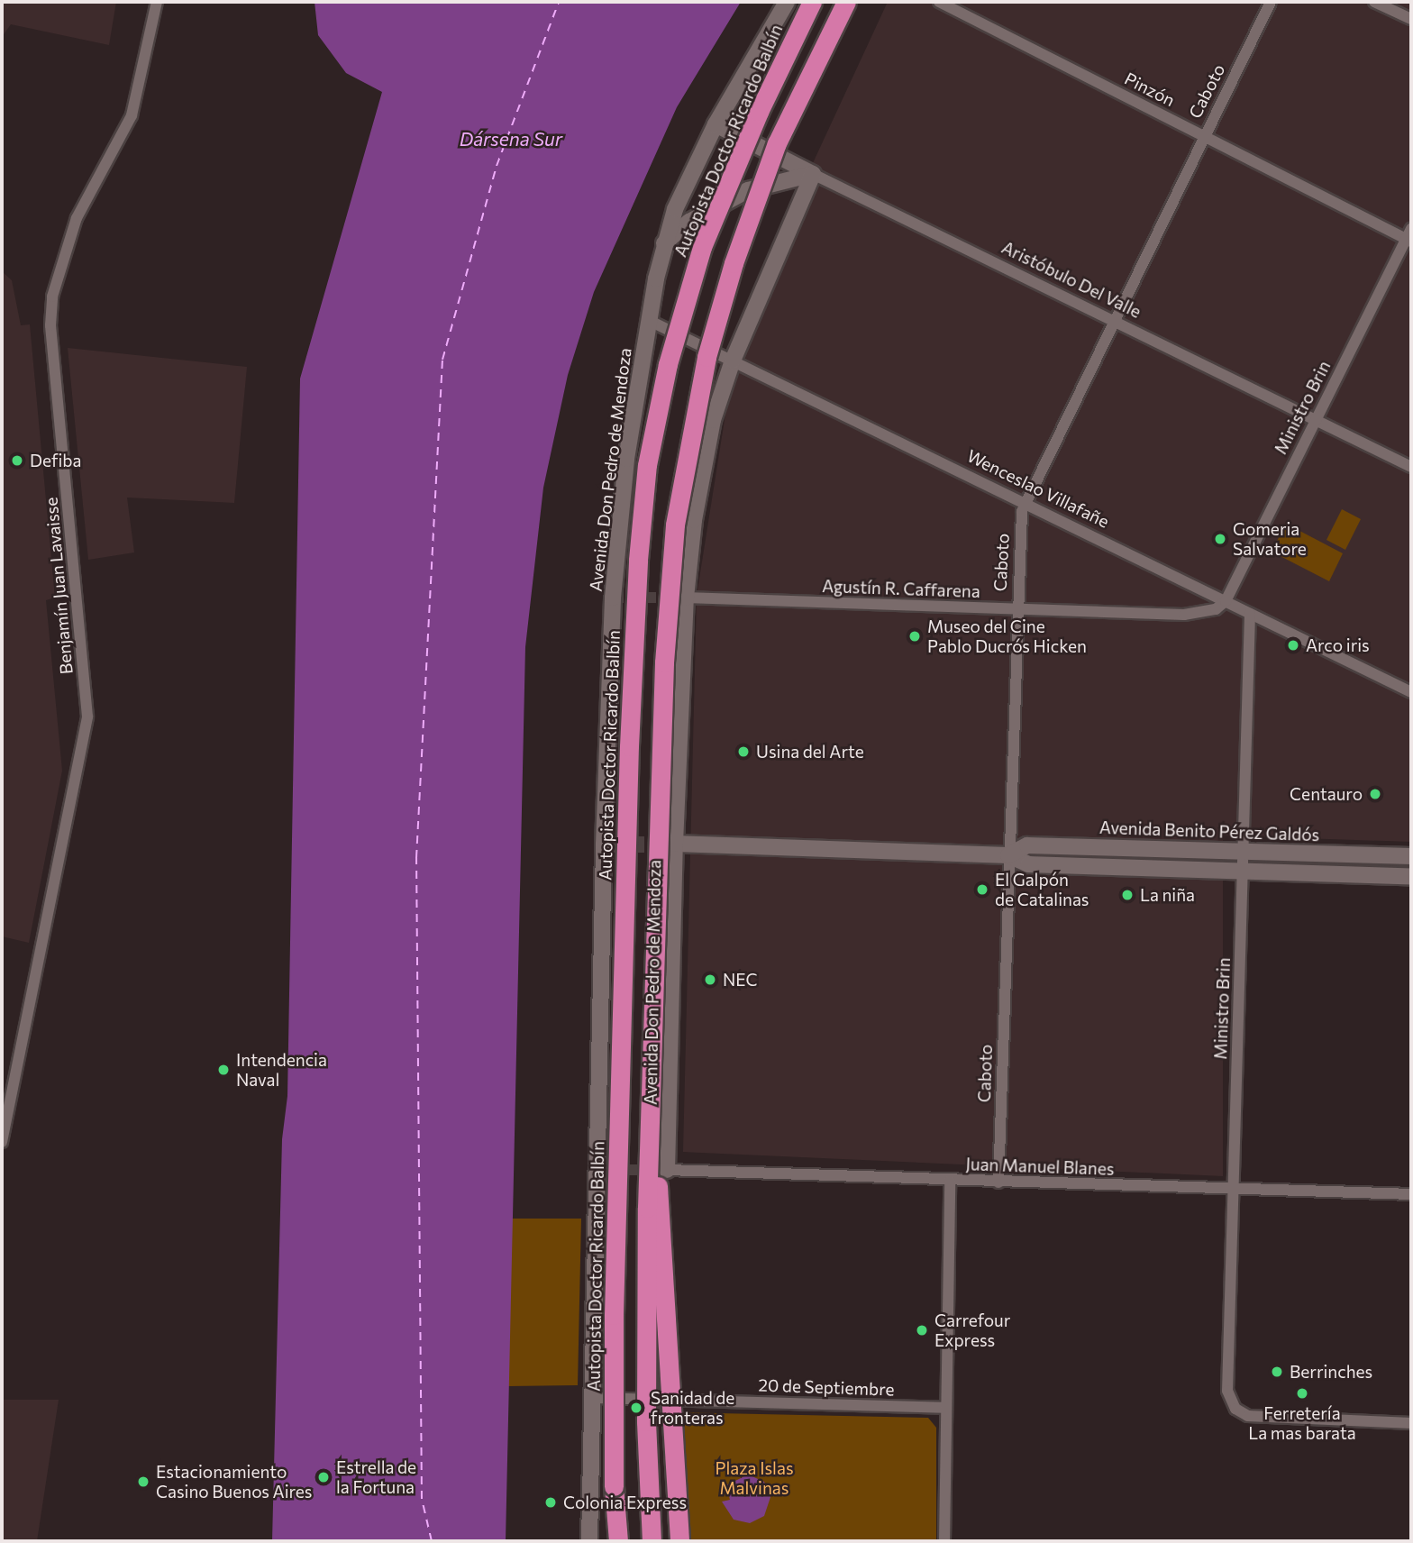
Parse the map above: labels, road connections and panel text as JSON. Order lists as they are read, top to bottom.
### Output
{
  "streets": {
    "highway": ["Autopista Doctor Ricardo Balbín"],
    "main road": ["Aristóbulo Del Valle", "Avenida Don Pedro de Mendoza", "Avenida Benito Pérez Galdós"],
    "street": [
      "Pinzón",
      "Caboto",
      "Ministro Brin",
      "Wenceslao Villafañe",
      "Benjamín Juan Lavaisse",
      "Agustín R. Caffarena",
      "Juan Manuel Blanes",
      "20 de Septiembre"
    ]
  },
  "crossings": [
    ["Pinzón", "Caboto"],
    ["Pinzón", "Ministro Brin"],
    ["Caboto", "Aristóbulo Del Valle"],
    ["Caboto", "Wenceslao Villafañe"],
    ["Caboto", "Agustín R. Caffarena"],
    ["Caboto", "Avenida Benito Pérez Galdós"],
    ["Caboto", "Juan Manuel Blanes"],
    ["Aristóbulo Del Valle", "Ministro Brin"],
    ["Aristóbulo Del Valle", "Avenida Don Pedro de Mendoza"],
    ["Ministro Brin", "Wenceslao Villafañe"],
    ["Ministro Brin", "Agustín R. Caffarena"],
    ["Ministro Brin", "Avenida Benito Pérez Galdós"],
    ["Ministro Brin", "Juan Manuel Blanes"],
    ["Avenida Don Pedro de Mendoza", "Wenceslao Villafañe"],
    ["Avenida Don Pedro de Mendoza", "Agustín R. Caffarena"],
    ["Avenida Don Pedro de Mendoza", "Avenida Benito Pérez Galdós"],
    ["Avenida Don Pedro de Mendoza", "Juan Manuel Blanes"],
    ["Avenida Don Pedro de Mendoza", "20 de Septiembre"],
    ["Wenceslao Villafañe", "Agustín R. Caffarena"]
  ],
  "water": ["Dársena Sur"],
  "parks": ["Plaza Islas Malvinas"],
  "places": [
    "Defiba",
    "Gomeria Salvatore",
    "Museo del Cine Pablo Ducrós Hicken",
    "Arco iris",
    "Usina del Arte",
    "Centauro",
    "El Galpón de Catalinas",
    "La niña",
    "NEC",
    "Intendencia Naval",
    "Carrefour Express",
    "Berrinches",
    "Ferretería La mas barata",
    "Sanidad de fronteras",
    "Estrella de la Fortuna",
    "Estacionamiento Casino Buenos Aires",
    "Colonia Express"
  ]
}
